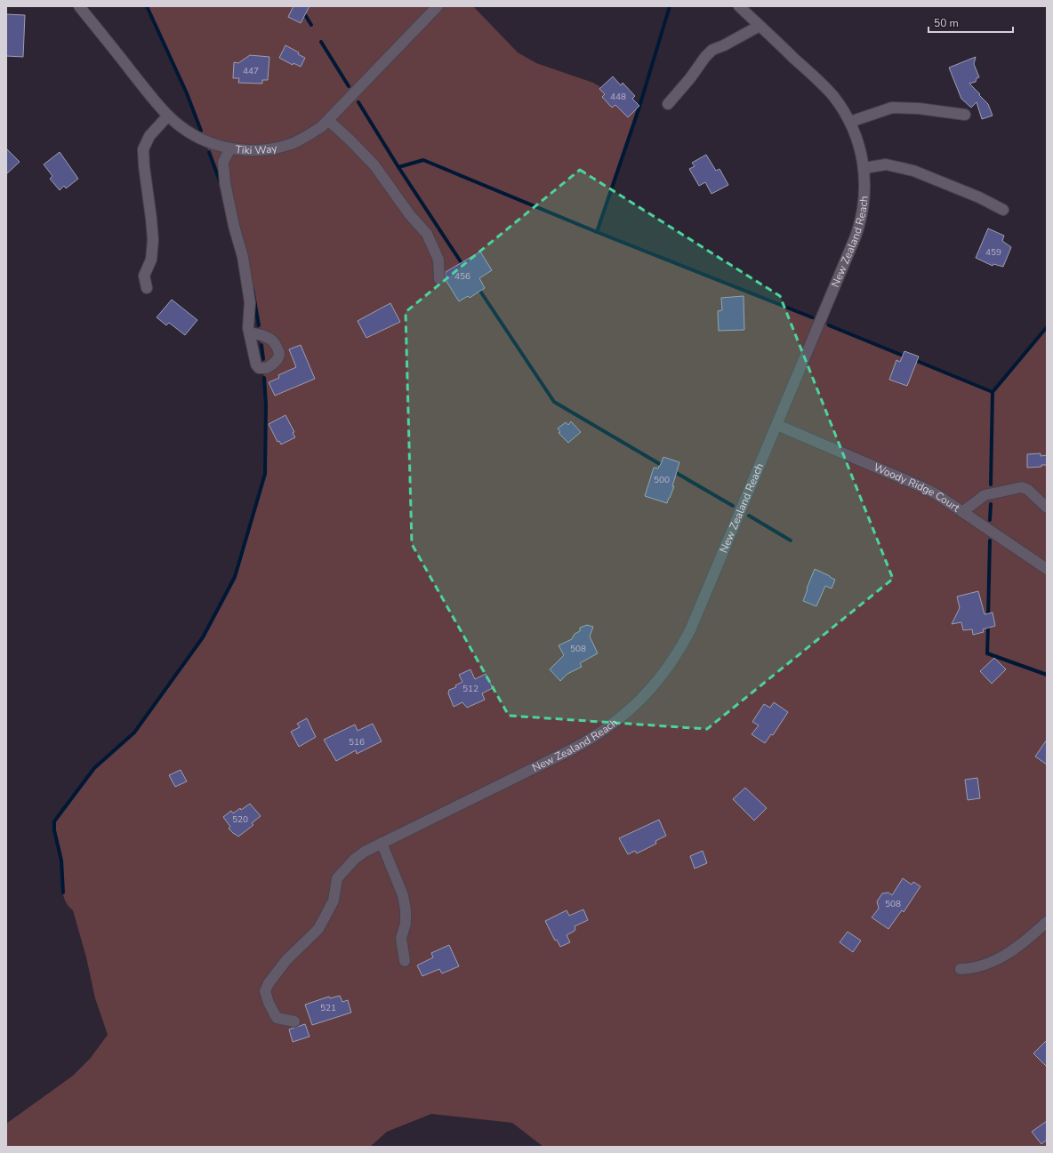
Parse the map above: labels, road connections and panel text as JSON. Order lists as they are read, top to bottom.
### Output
{
  "streets": {
    "street": ["Tiki Way", "New Zealand Reach", "Woody Ridge Court"]
  },
  "crossings": [
    ["New Zealand Reach", "Woody Ridge Court"]
  ],
  "house_numbers": [
    "447",
    "448",
    "459",
    "456",
    "500",
    "508",
    "512",
    "516",
    "520",
    "508",
    "521"
  ],
  "scale_bar": "50 m"
}
